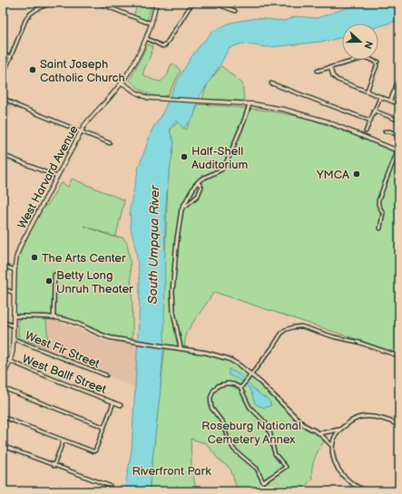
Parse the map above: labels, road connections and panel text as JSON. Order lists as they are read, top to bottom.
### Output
{
  "streets": {
    "main road": ["West Harvard Avenue"],
    "street": ["West Fir Street", "West Ballf Street"]
  },
  "crossings": [
    ["West Harvard Avenue", "West Fir Street"],
    ["West Harvard Avenue", "West Ballf Street"]
  ],
  "water": ["South Umpqua River"],
  "parks": ["Roseburg National Cemetery Annex", "Riverfront Park"],
  "places": [
    "Saint Joseph Catholic Church",
    "Half-Shell Auditorium",
    "YMCA",
    "The Arts Center",
    "Betty Long Unruh Theater"
  ],
  "north": "right"
}
